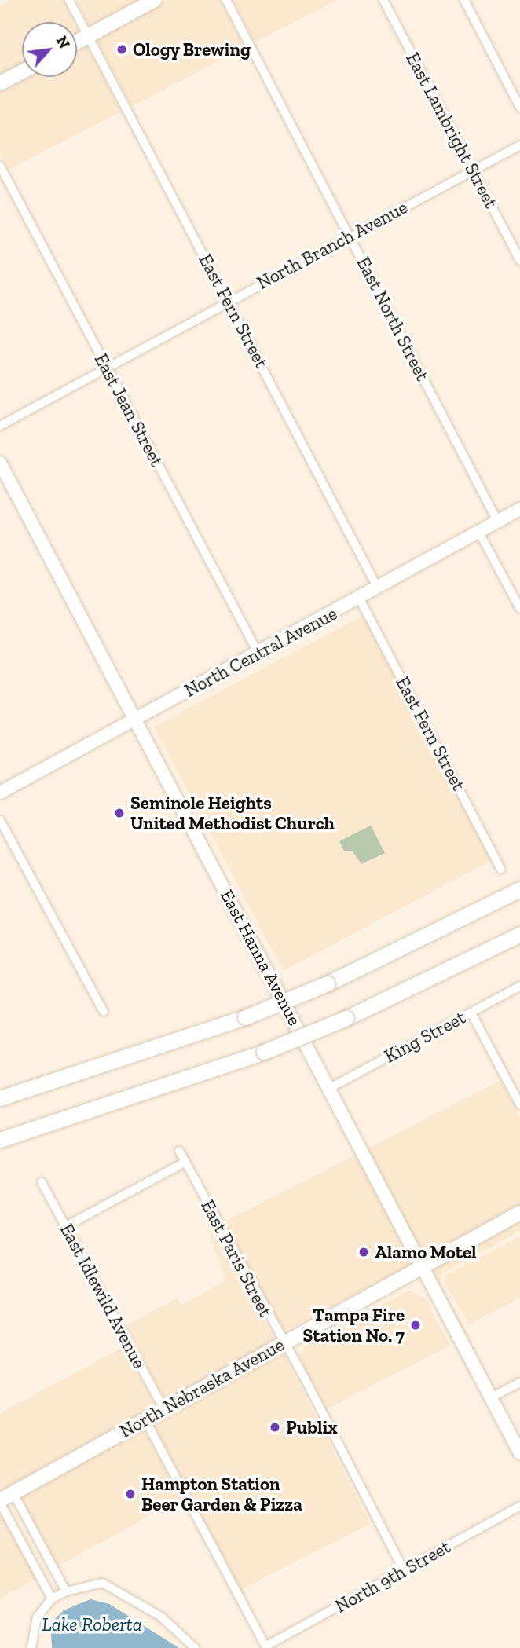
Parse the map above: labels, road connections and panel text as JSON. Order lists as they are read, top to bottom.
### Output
{
  "streets": {
    "main road": ["North Nebraska Avenue"],
    "street": [
      "East Lambright Street",
      "North Branch Avenue",
      "East Fern Street",
      "East North Street",
      "East Jean Street",
      "North Central Avenue",
      "East Hanna Avenue",
      "King Street",
      "East Paris Street",
      "East Idlewild Avenue",
      "North 9th Street"
    ]
  },
  "crossings": [
    ["East Lambright Street", "North Branch Avenue"],
    ["North Branch Avenue", "East Fern Street"],
    ["North Branch Avenue", "East North Street"],
    ["North Branch Avenue", "East Jean Street"],
    ["East Fern Street", "North Central Avenue"],
    ["East North Street", "North Central Avenue"],
    ["East Jean Street", "North Central Avenue"],
    ["North Central Avenue", "East Hanna Avenue"],
    ["East Hanna Avenue", "King Street"],
    ["East Hanna Avenue", "North Nebraska Avenue"],
    ["East Paris Street", "North Nebraska Avenue"],
    ["East Paris Street", "North 9th Street"],
    ["East Idlewild Avenue", "North Nebraska Avenue"]
  ],
  "water": ["Lake Roberta"],
  "places": [
    "Ology Brewing",
    "Seminole Heights United Methodist Church",
    "Alamo Motel",
    "Tampa Fire Station No. 7",
    "Publix",
    "Hampton Station Beer Garden & Pizza"
  ],
  "north": "top right"
}
